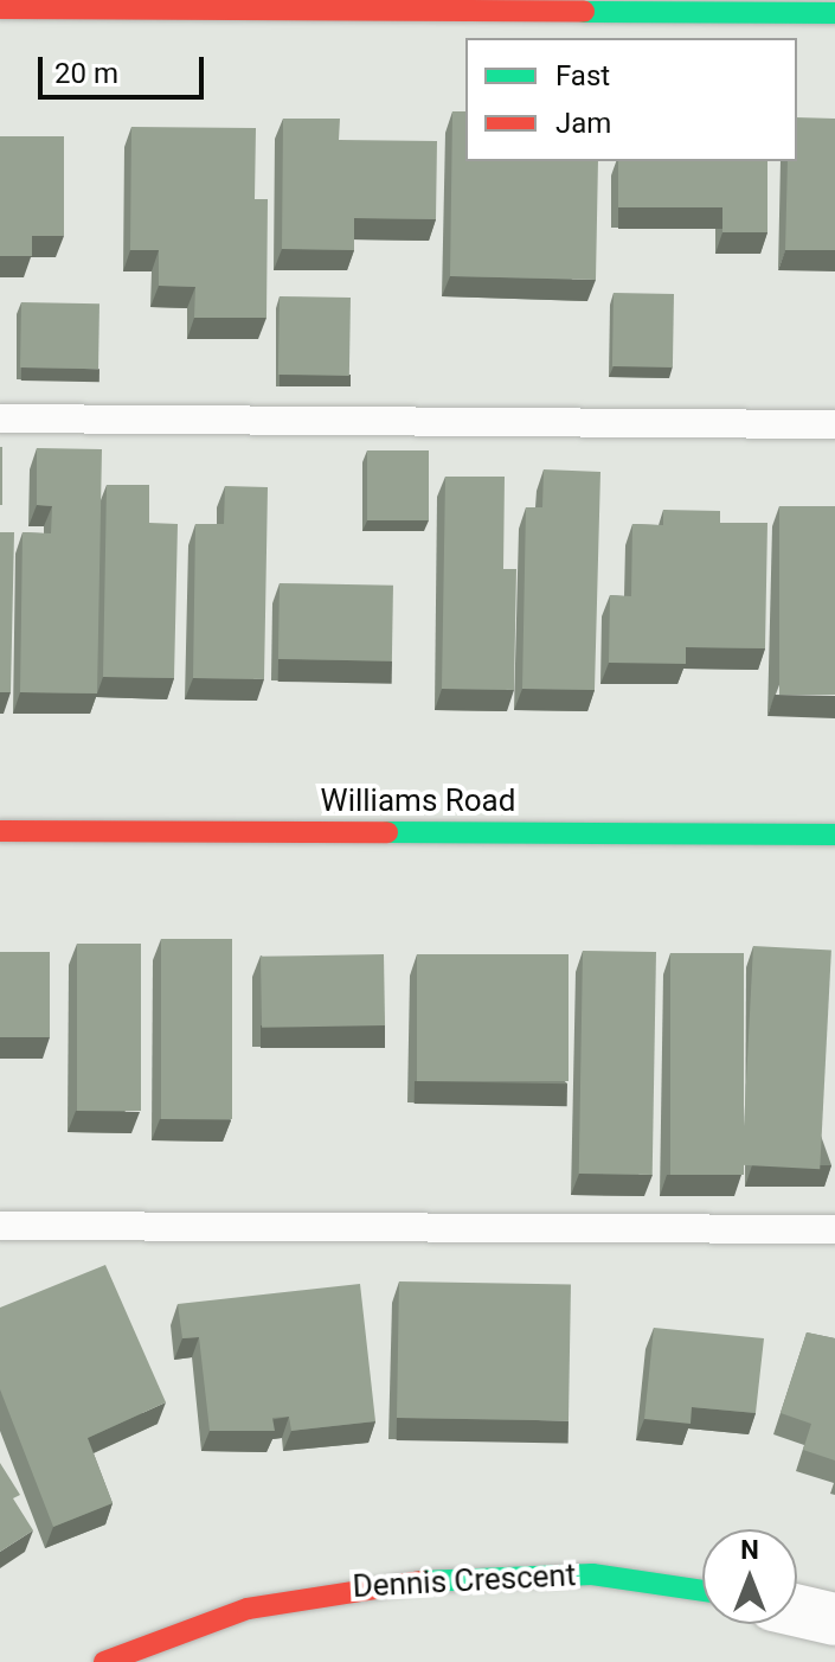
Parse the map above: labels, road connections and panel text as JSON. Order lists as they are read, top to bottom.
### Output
{
  "streets": {
    "street": ["Williams Road", "Dennis Crescent"]
  },
  "legend": ["Fast", "Jam"],
  "scale_bar": "20 m",
  "north": "top"
}
